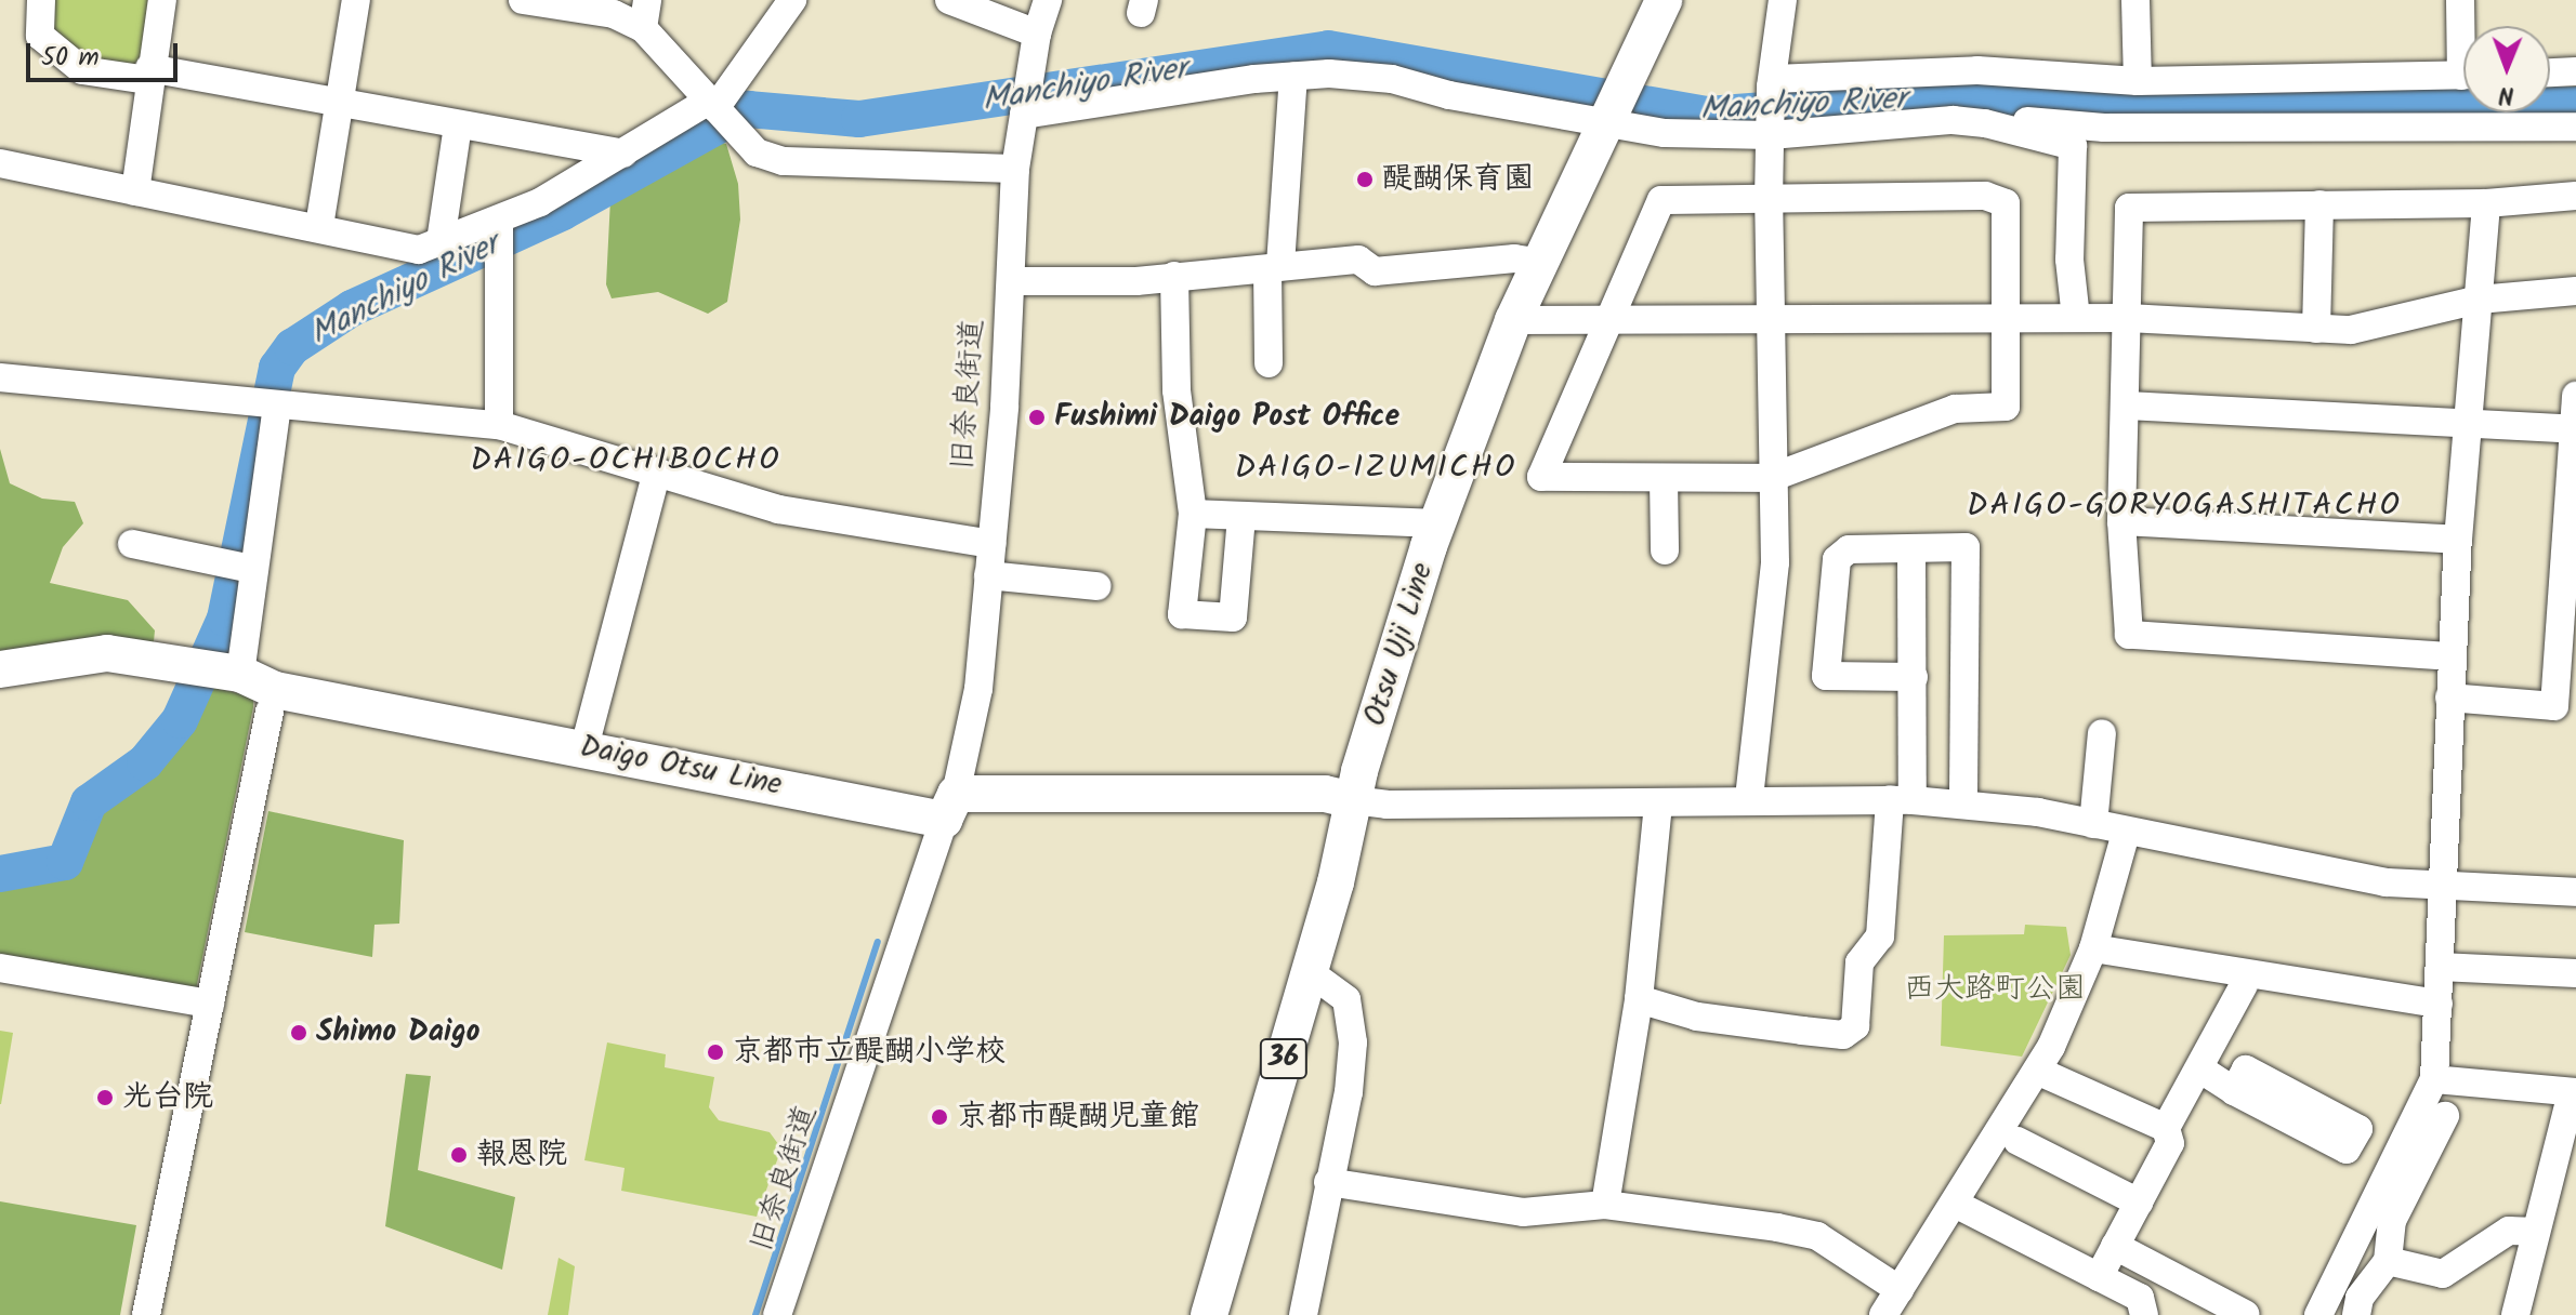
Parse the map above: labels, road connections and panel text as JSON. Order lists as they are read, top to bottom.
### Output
{
  "streets": {
    "main road": ["Otsu Uji Line", "Daigo Otsu Line", "36"],
    "street": ["旧奈良街道"]
  },
  "crossings": [
    ["旧奈良街道", "Daigo Otsu Line"],
    ["Otsu Uji Line", "Daigo Otsu Line"]
  ],
  "districts": ["DAIGO-OCHIBOCHO", "DAIGO-IZUMICHO", "DAIGO-GORYOGASHITACHO"],
  "water": ["Manchiyo River"],
  "parks": ["西大路町公園"],
  "places": [
    "醍醐保育園",
    "Fushimi Daigo Post Office",
    "Shimo Daigo",
    "京都市立醍醐小学校",
    "光台院",
    "京都市醍醐児童館",
    "報恩院"
  ],
  "scale_bar": "50 m",
  "north": "bottom"
}
